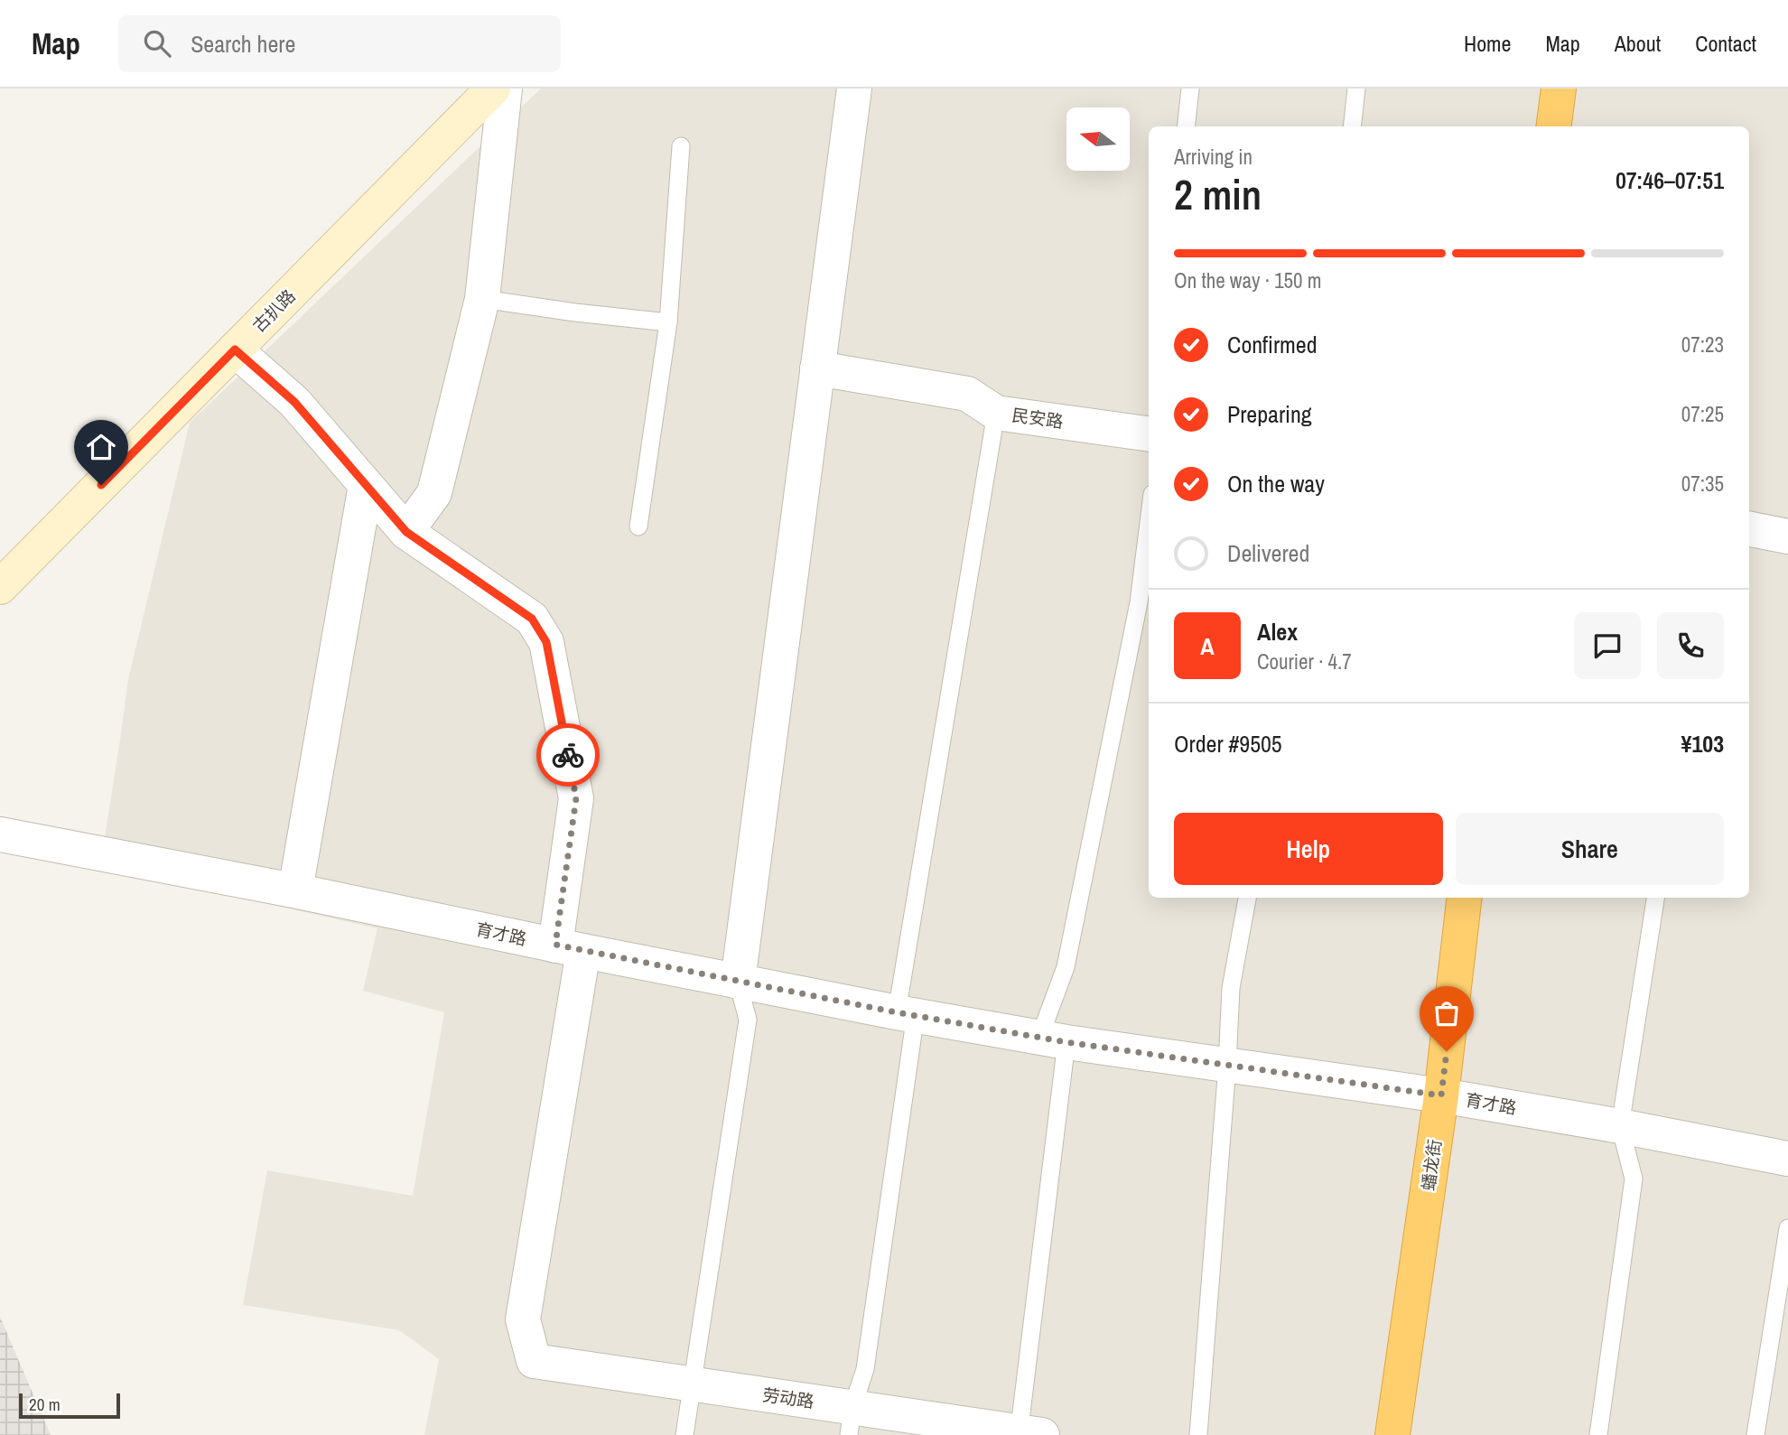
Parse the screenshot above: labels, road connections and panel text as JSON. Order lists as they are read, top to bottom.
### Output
{
  "streets": {
    "highway": ["蟠龙街"],
    "street": [
      "古扒路",
      "民安路",
      "育才路",
      "劳动路"
    ]
  },
  "crossings": [
    ["育才路", "蟠龙街"],
    ["育才路", "劳动路"]
  ],
  "scale_bar": "20 m",
  "north": "left",
  "page": {
    "header": "Map",
    "search": "Search here",
    "nav": [
      "Home",
      "Map",
      "About",
      "Contact"
    ],
    "heading": ["2 min", "Arriving in", "07:46–07:51"],
    "panel": [
      "Alex",
      "Courier · 4.7",
      "Order #9505",
      "¥103"
    ],
    "bar": "On the way · 150 m",
    "list": [
      ["Confirmed", "07:23"],
      ["Preparing", "07:25"],
      ["On the way", "07:35"],
      "Delivered"
    ],
    "round": "A",
    "buttons": ["Help", "Share"],
    "scale": "20 m"
  }
}
